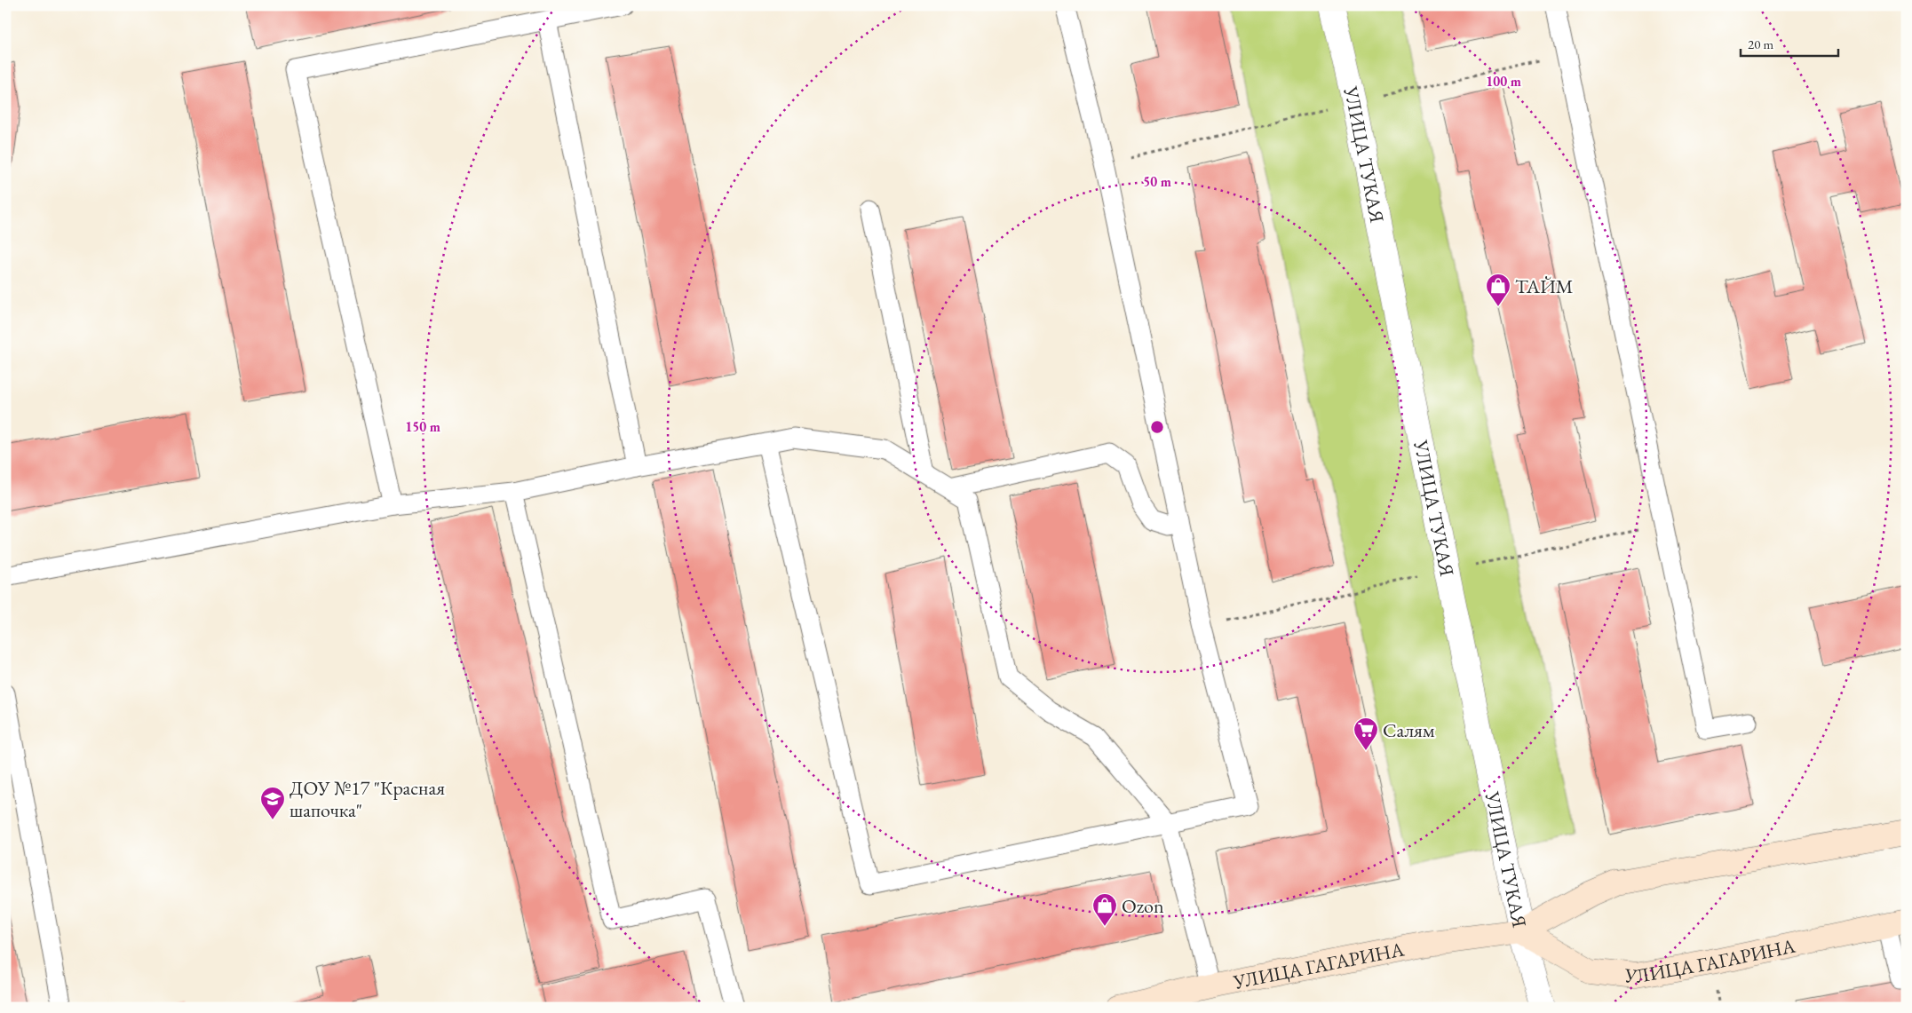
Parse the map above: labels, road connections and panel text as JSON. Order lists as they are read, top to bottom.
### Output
{
  "streets": {
    "street": ["УЛИЦА ТУКАЯ", "УЛИЦА ГАГАРИНА"]
  },
  "crossings": [
    ["УЛИЦА ТУКАЯ", "УЛИЦА ГАГАРИНА"]
  ],
  "places": {
    "shop": ["ТАЙМ", "Ozon"],
    "supermarket": ["Салям"],
    "school or university": ["ДОУ №17 \"Красная шапочка\""]
  },
  "scale_bar": "20 m",
  "rings": ["100 m", "50 m", "150 m"]
}
